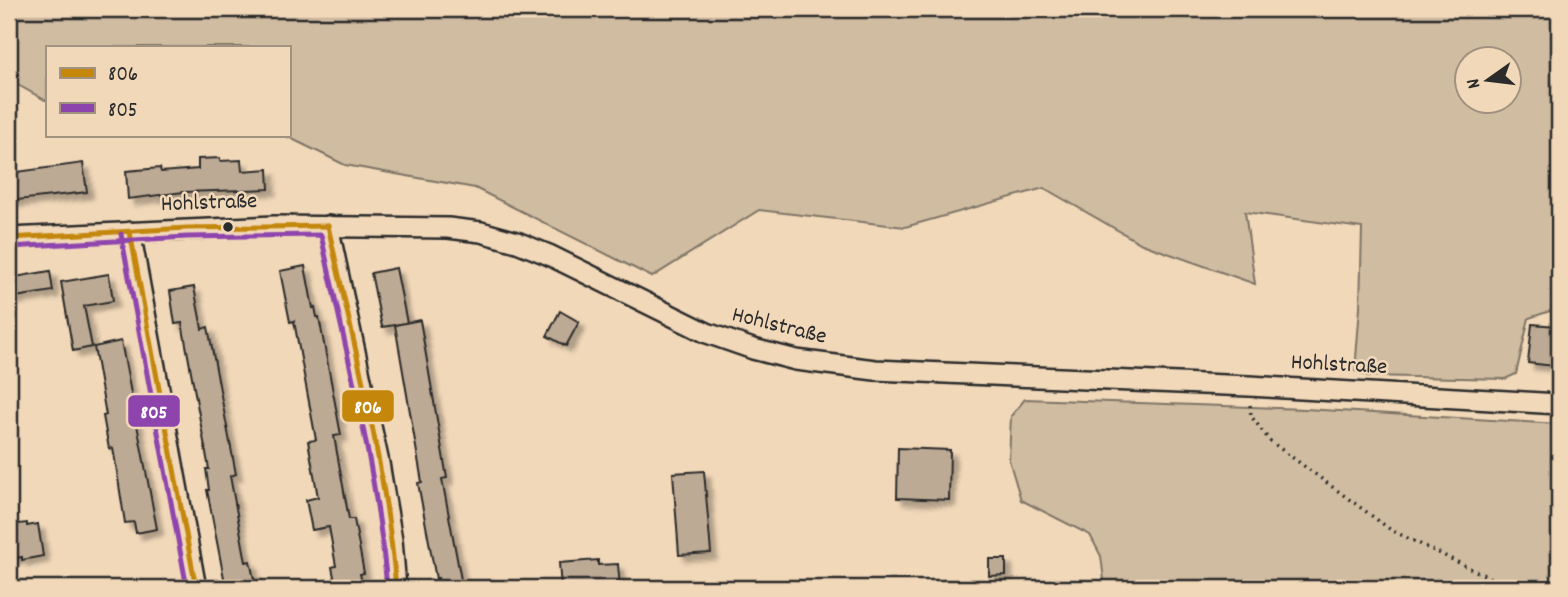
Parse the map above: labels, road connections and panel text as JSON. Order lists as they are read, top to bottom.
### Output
{
  "streets": {
    "street": ["Hohlstraße"]
  },
  "lines": ["transit line 806", "transit line 805"],
  "legend": ["806", "805"],
  "north": "left"
}
